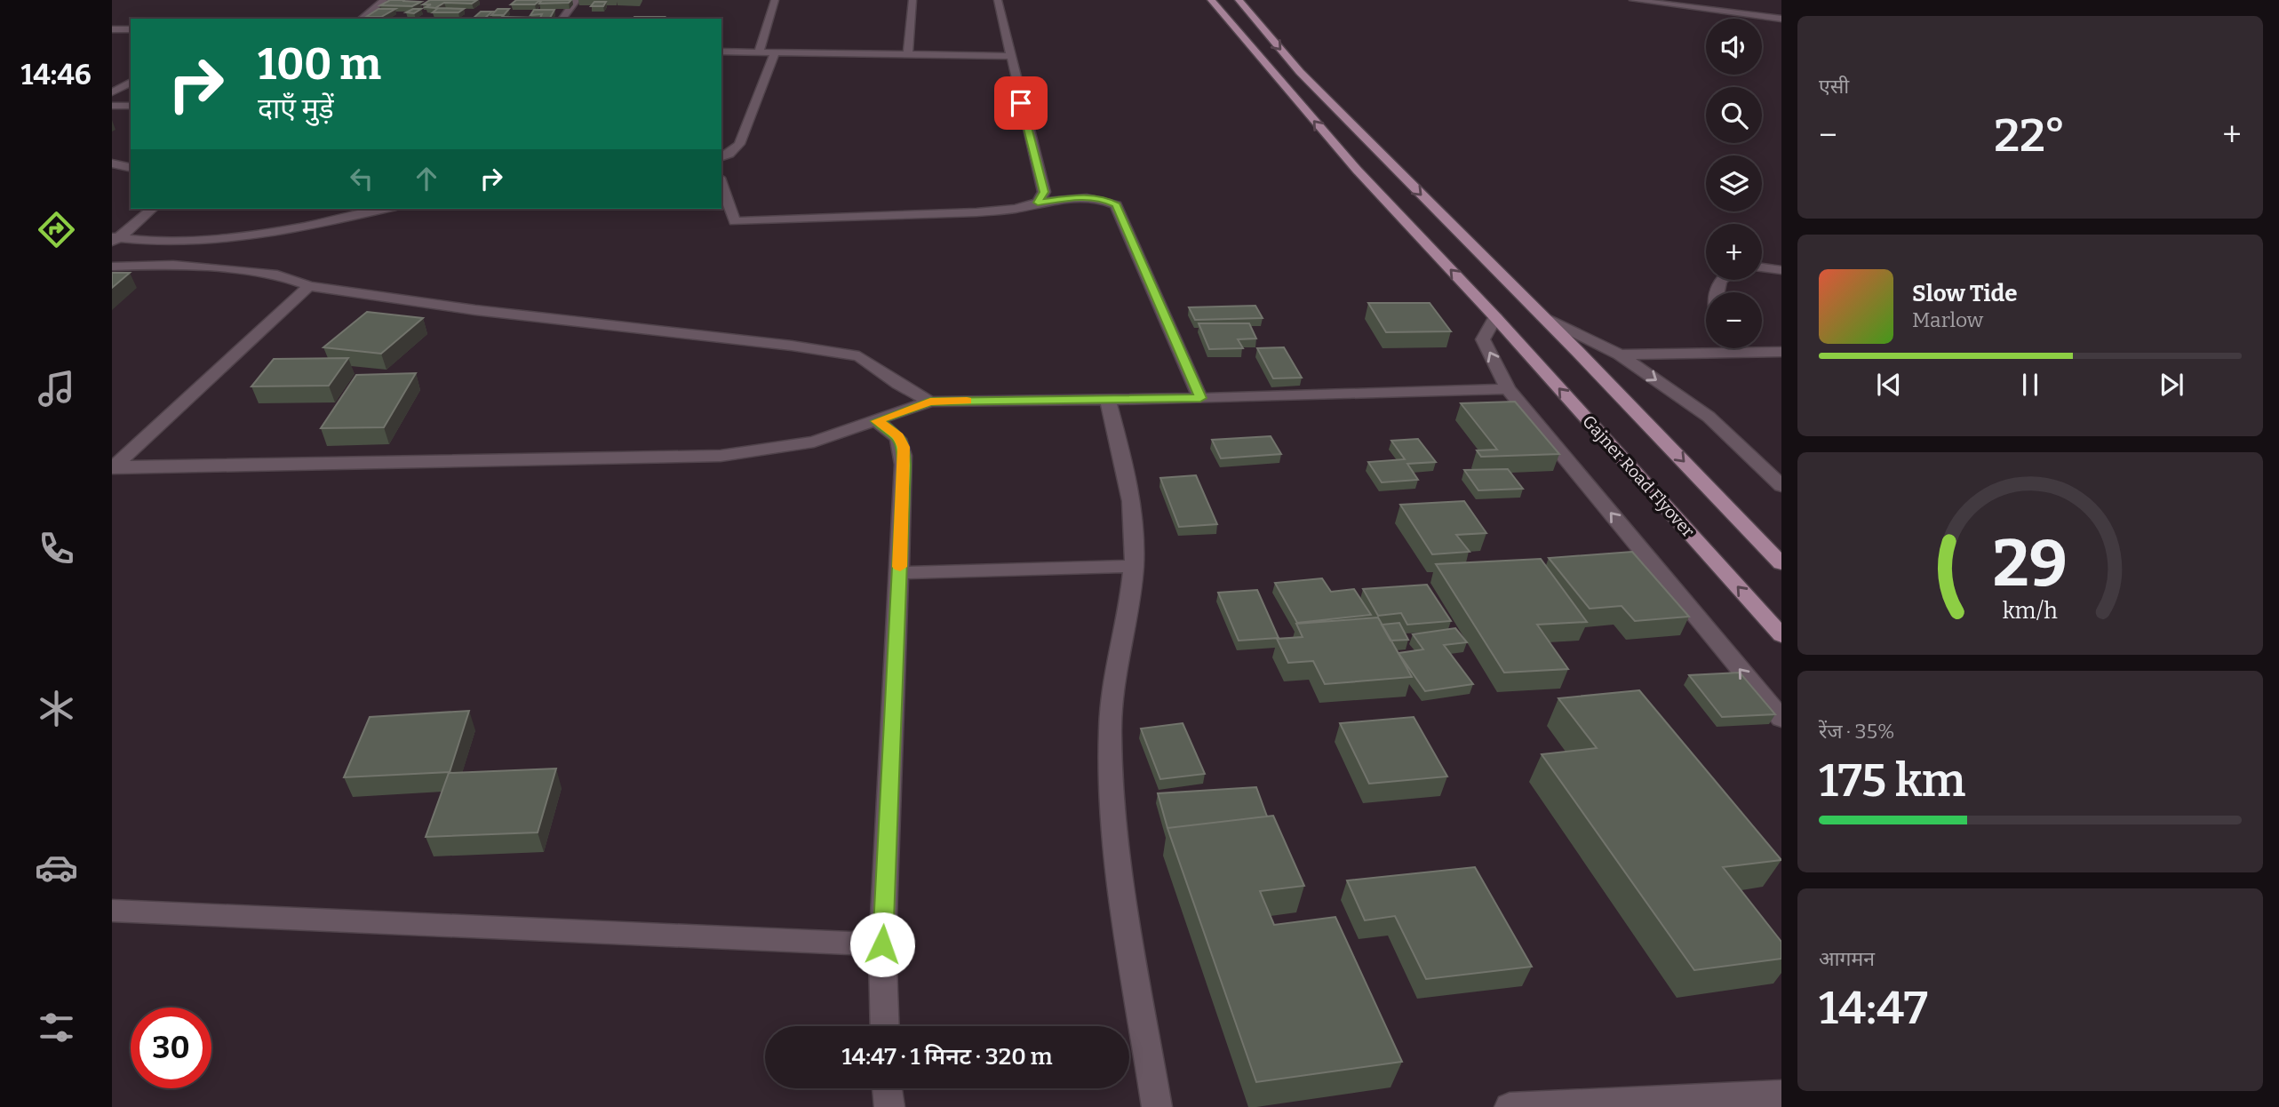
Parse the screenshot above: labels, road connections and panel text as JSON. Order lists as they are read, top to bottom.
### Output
{
  "streets": {
    "main road": ["Gajner Road Flyover"]
  },
  "page": {
    "tabs": "14:46",
    "tile": [
      "एसी",
      ["रेंज · 35%", "175 km"],
      ["आगमन", "14:47"]
    ],
    "map_buttons": ["+", "−"],
    "turn": ["100 m", "दाएँ मुड़ें"],
    "heat": ["−", "22°", "+"],
    "song": ["Slow Tide", "Marlow"],
    "limit": "30",
    "trip": "14:47 · 1 मिनट · 320 m",
    "gauge": ["29", "km/h"]
  }
}
